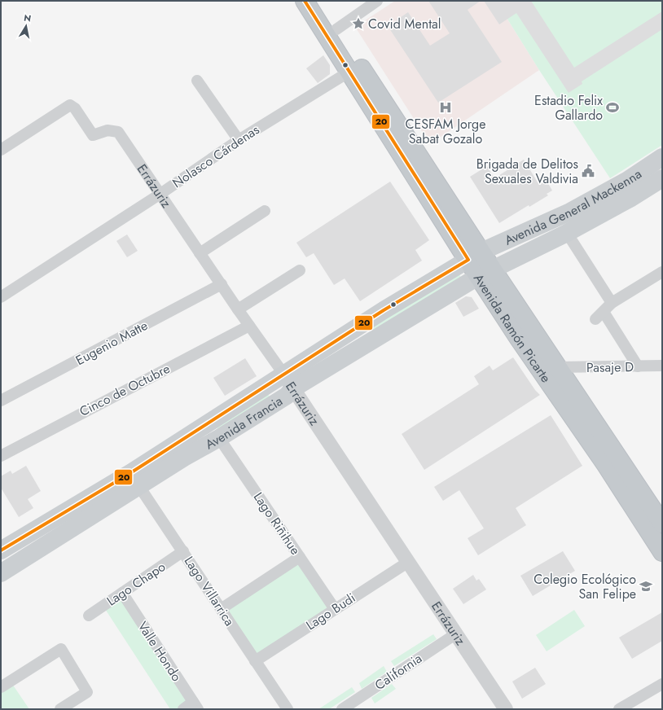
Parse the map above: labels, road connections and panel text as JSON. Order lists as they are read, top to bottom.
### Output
{
  "streets": {
    "highway": ["Avenida Ramón Picarte"],
    "main road": ["Avenida General Mackenna", "Avenida Francia"],
    "street": [
      "Nolasco Cárdenas",
      "Errázuriz",
      "Eugenio Matte",
      "Pasaje D",
      "Cinco de Octubre",
      "Lago Riñihue",
      "Lago Chapo",
      "Lago Villarrica",
      "Lago Budi",
      "Valle Hondo",
      "California"
    ]
  },
  "crossings": [
    ["Nolasco Cárdenas", "Errázuriz"],
    ["Nolasco Cárdenas", "Avenida Ramón Picarte"],
    ["Errázuriz", "Eugenio Matte"],
    ["Errázuriz", "Cinco de Octubre"],
    ["Errázuriz", "Avenida Francia"],
    ["Errázuriz", "Lago Budi"],
    ["Errázuriz", "California"],
    ["Avenida General Mackenna", "Avenida Ramón Picarte"],
    ["Avenida General Mackenna", "Avenida Francia"],
    ["Avenida Ramón Picarte", "Pasaje D"],
    ["Avenida Ramón Picarte", "Avenida Francia"],
    ["Avenida Francia", "Lago Riñihue"],
    ["Avenida Francia", "Lago Villarrica"],
    ["Lago Riñihue", "Lago Budi"],
    ["Lago Chapo", "Lago Villarrica"],
    ["Lago Chapo", "Valle Hondo"],
    ["Lago Villarrica", "Lago Budi"]
  ],
  "places": {
    "place": ["Covid Mental"],
    "hospital": ["CESFAM Jorge Sabat Gozalo"],
    "sports": ["Estadio Felix Gallardo"],
    "public building": ["Brigada de Delitos Sexuales Valdivia"],
    "school or university": ["Colegio Ecológico San Felipe"]
  },
  "lines": ["transit line 20"],
  "north": "top"
}
